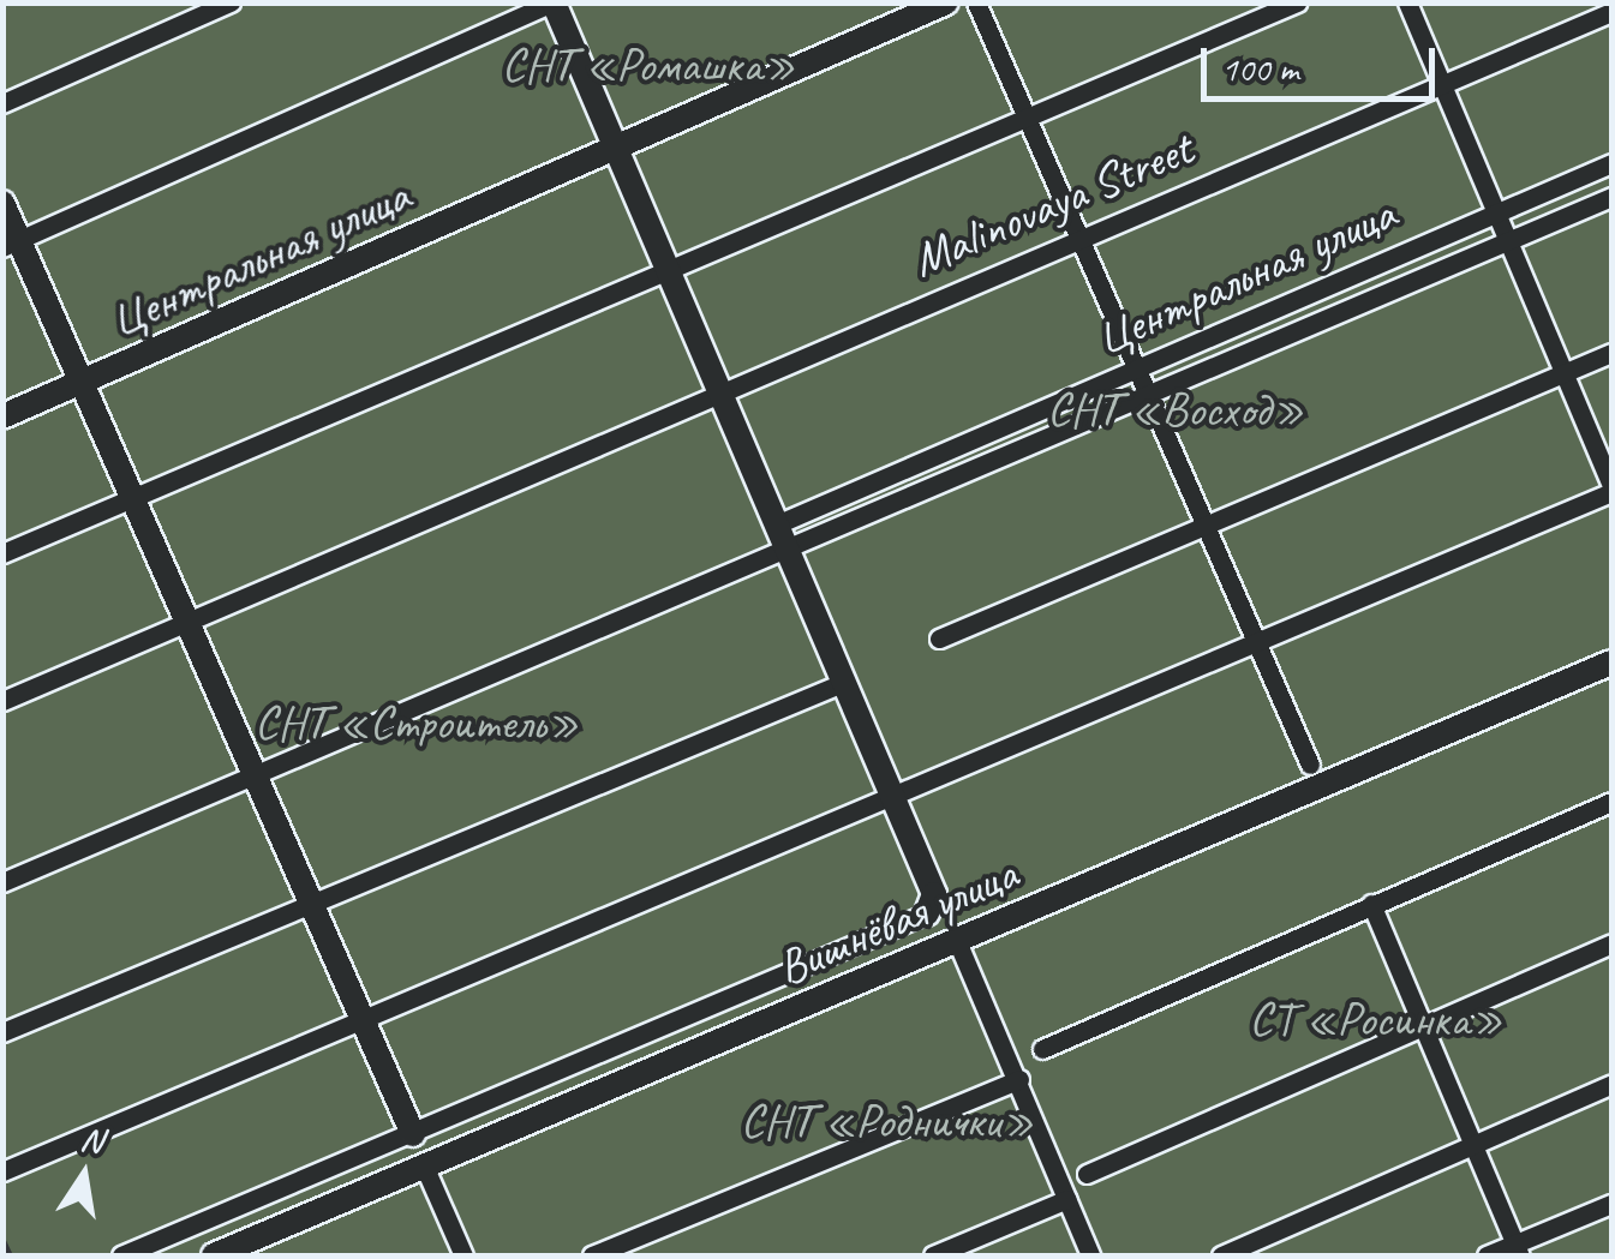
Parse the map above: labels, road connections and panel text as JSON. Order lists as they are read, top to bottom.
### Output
{
  "streets": {
    "street": ["Malinovaya Street", "Центральная улица", "Вишнёвая улица"]
  },
  "parks": [
    "СНТ «Ромашка»",
    "СНТ «Восход»",
    "СНТ «Строитель»",
    "СТ «Росинка»",
    "СНТ «Роднички»"
  ],
  "scale_bar": "100 m",
  "north": "top"
}
